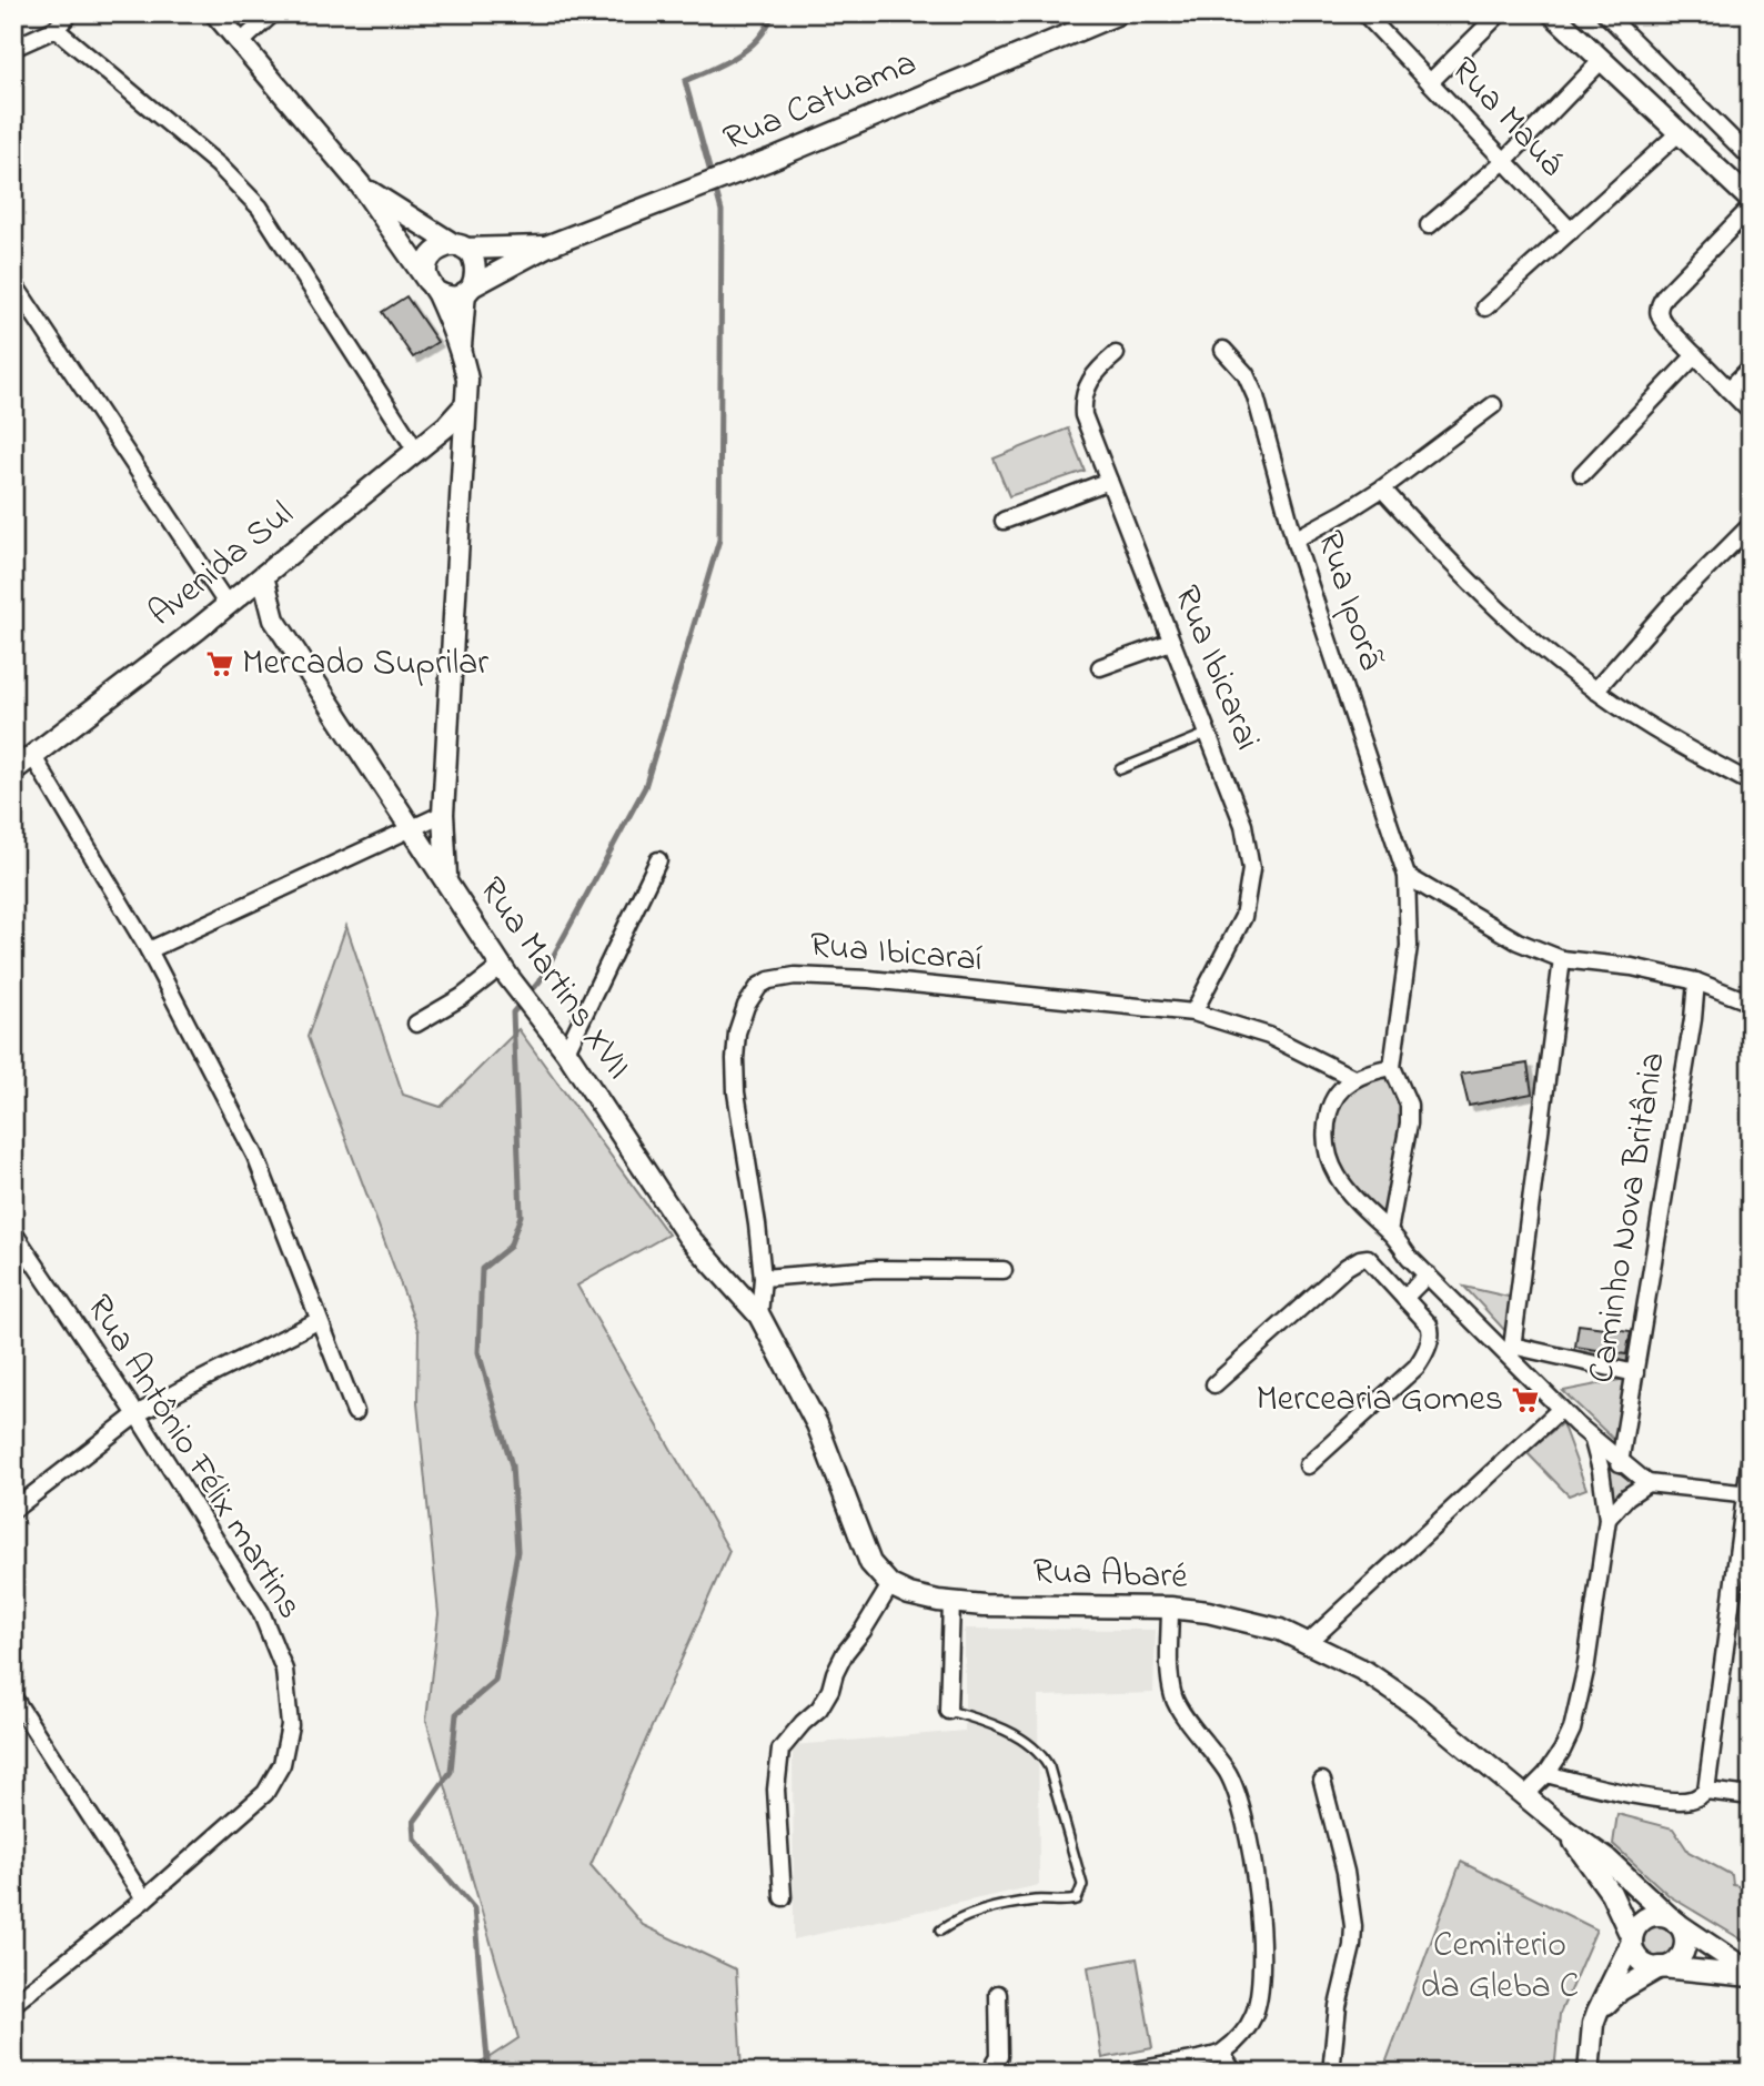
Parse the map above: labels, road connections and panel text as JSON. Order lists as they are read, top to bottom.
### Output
{
  "streets": {
    "street": [
      "Rua Catuama",
      "Rua Mauá",
      "Avenida Sul",
      "Rua Iporã",
      "Rua Ibicarai",
      "Rua Ibicaraí",
      "Rua Martins XVII",
      "Caminho Nova Britânia",
      "Rua Antônio Félix martins",
      "Rua Abaré"
    ]
  },
  "crossings": [
    ["Rua Catuama", "Rua Martins XVII"],
    ["Avenida Sul", "Rua Martins XVII"],
    ["Rua Ibicarai", "Rua Ibicaraí"],
    ["Rua Ibicaraí", "Rua Martins XVII"]
  ],
  "parks": ["Cemiterio da Gleba C"],
  "places": {
    "supermarket": ["Mercado Suprilar", "Mercearia Gomes"]
  }
}
